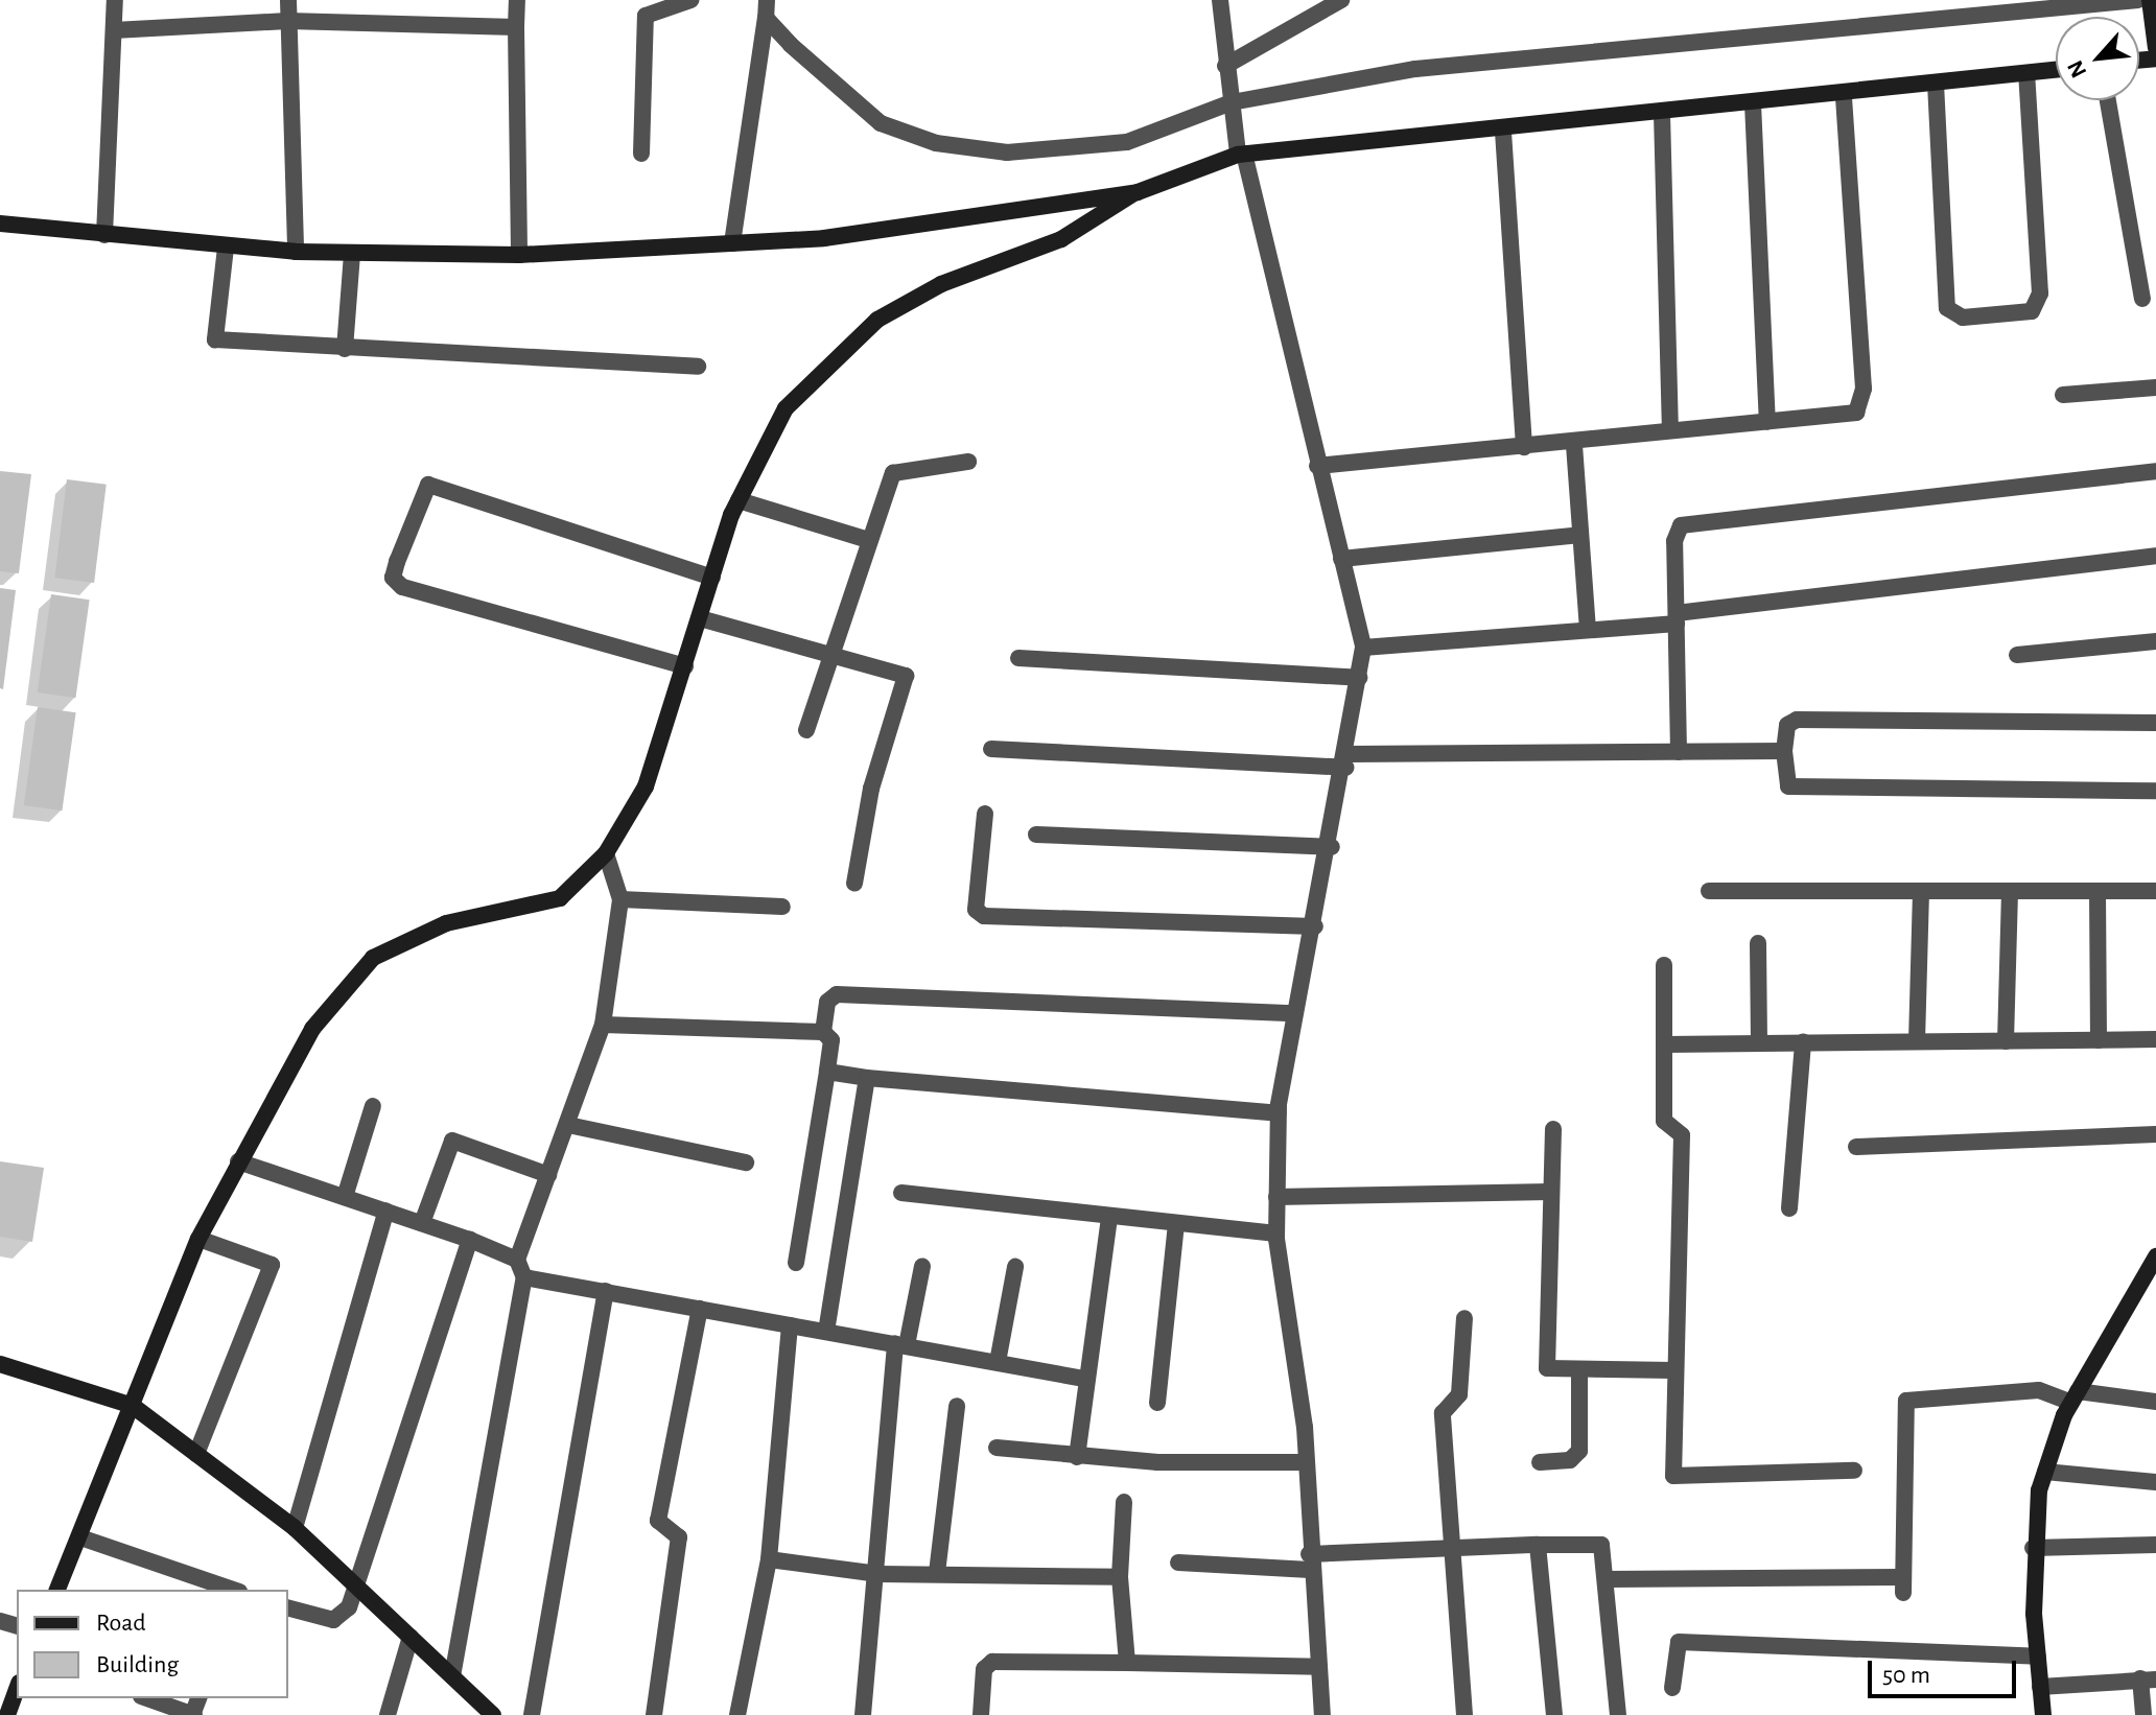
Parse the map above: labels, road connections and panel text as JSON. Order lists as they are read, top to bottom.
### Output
{
  "legend": ["Road", "Building"],
  "scale_bar": "50 m",
  "north": "bottom left"
}
